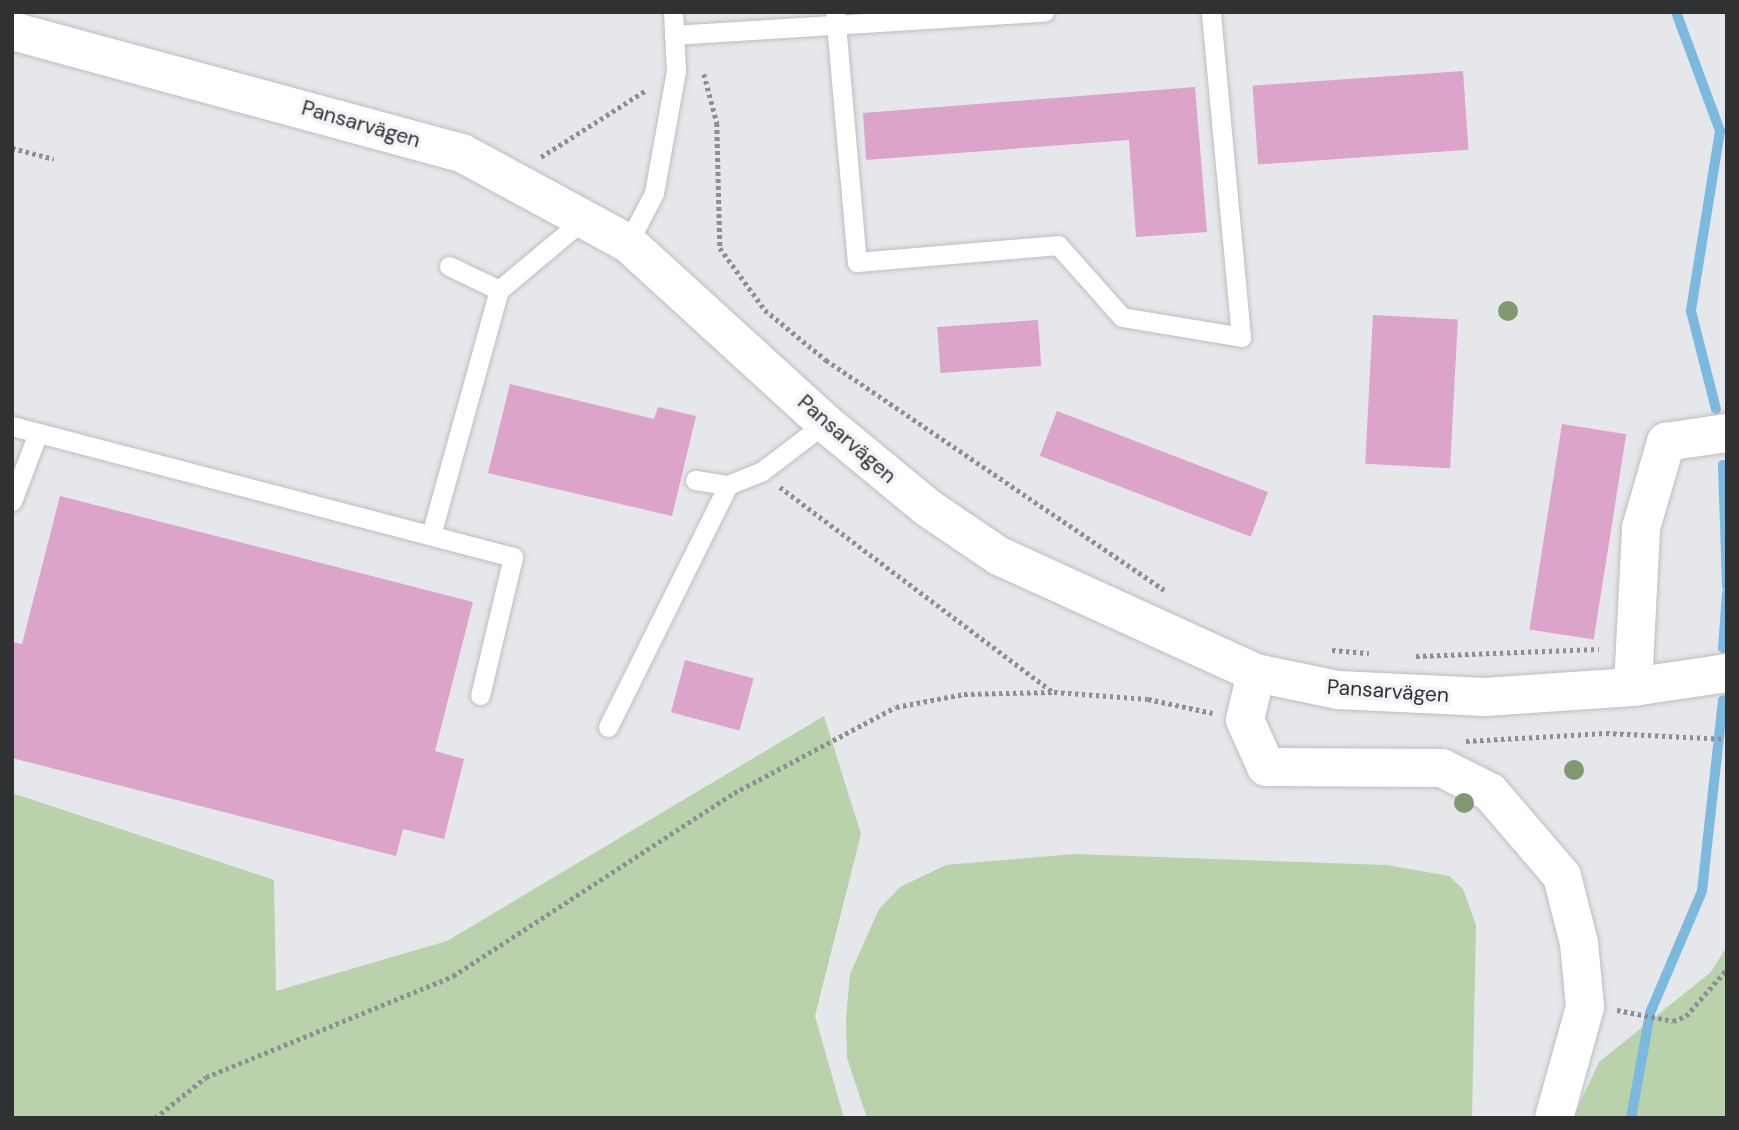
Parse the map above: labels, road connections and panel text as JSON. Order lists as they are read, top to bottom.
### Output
{
  "streets": {
    "street": ["Pansarvägen"]
  }
}
